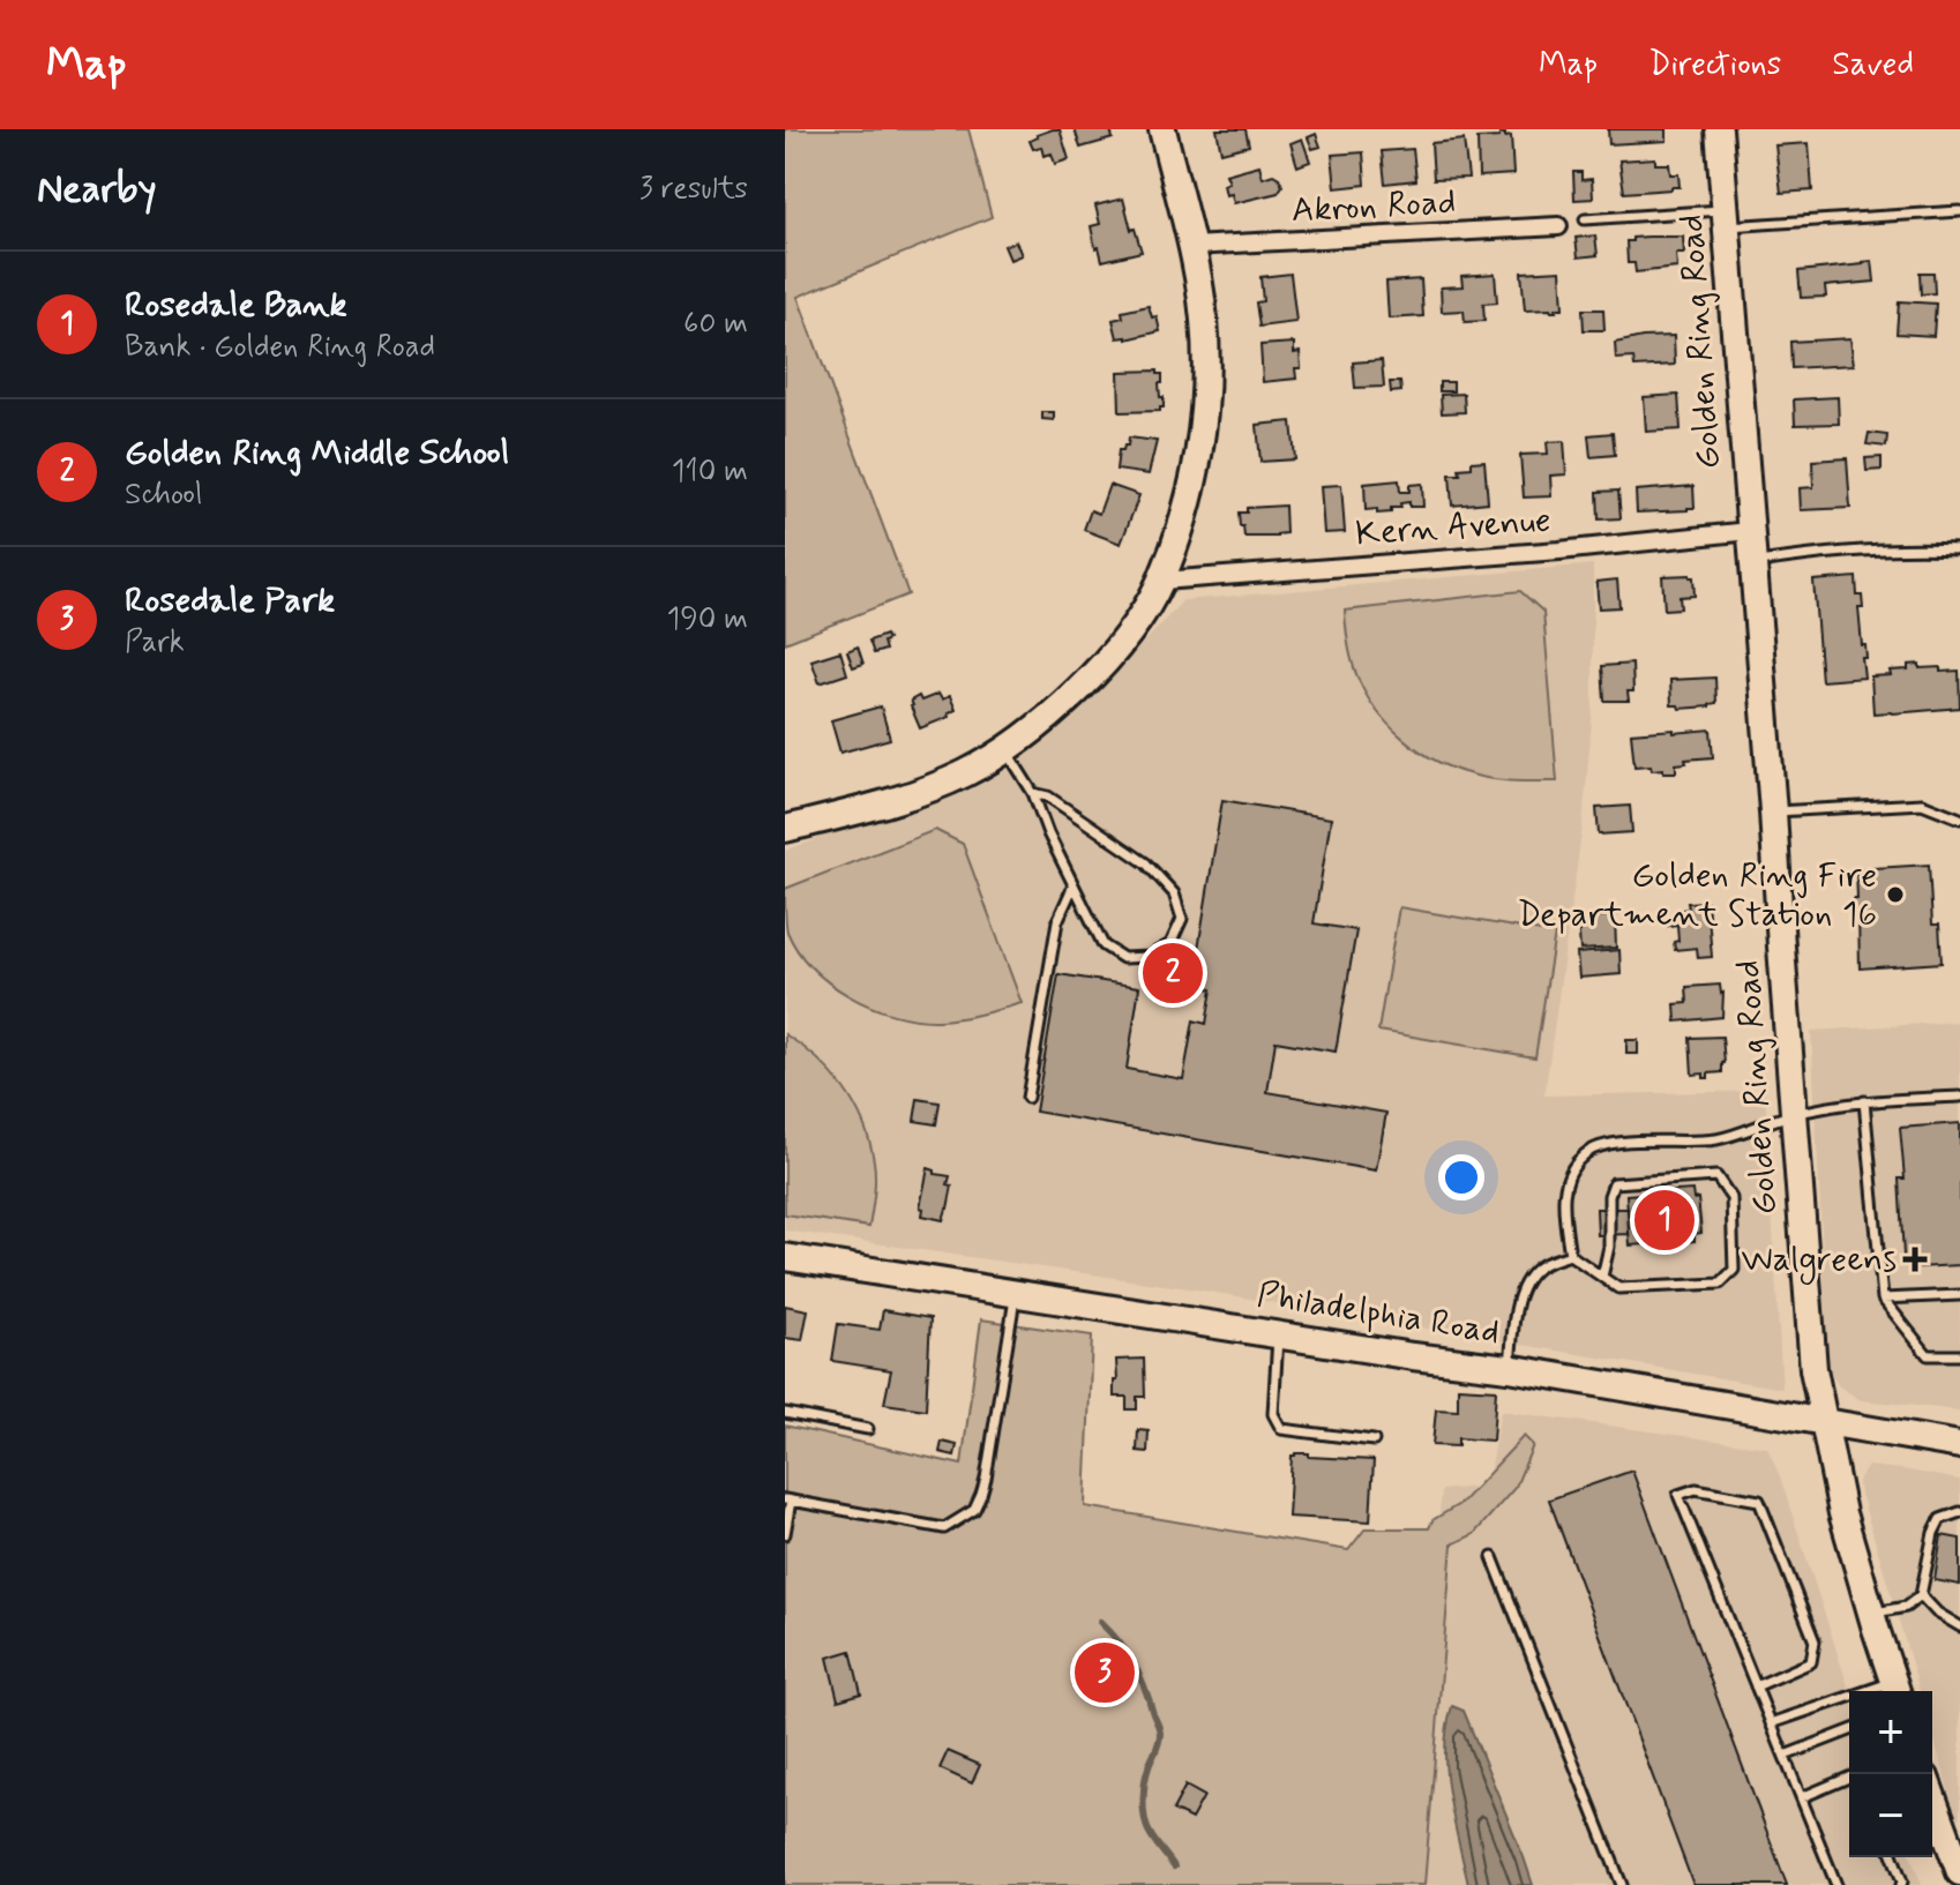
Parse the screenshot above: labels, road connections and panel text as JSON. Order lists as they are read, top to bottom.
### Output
{
  "streets": {
    "main road": ["Golden Ring Road", "Philadelphia Road"],
    "street": ["Akron Road", "Kern Avenue"]
  },
  "crossings": [
    ["Golden Ring Road", "Kern Avenue"],
    ["Golden Ring Road", "Philadelphia Road"]
  ],
  "places": {
    "other": ["Golden Ring Fire Department Station 16"],
    "health": ["Walgreens"]
  },
  "page": {
    "header": "Map",
    "nav": ["Map", "Directions", "Saved"],
    "heading": ["Nearby", "3 results"],
    "list": [
      {
        "mark": "1",
        "name": "Rosedale Bank",
        "note": "Bank · Golden Ring Road",
        "value": "60 m"
      },
      {
        "mark": "2",
        "name": "Golden Ring Middle School",
        "note": "School",
        "value": "110 m"
      },
      {
        "mark": "3",
        "name": "Rosedale Park",
        "note": "Park",
        "value": "190 m"
      }
    ],
    "pins": ["2", "1", "3"],
    "map_buttons": ["+", "−"]
  }
}
